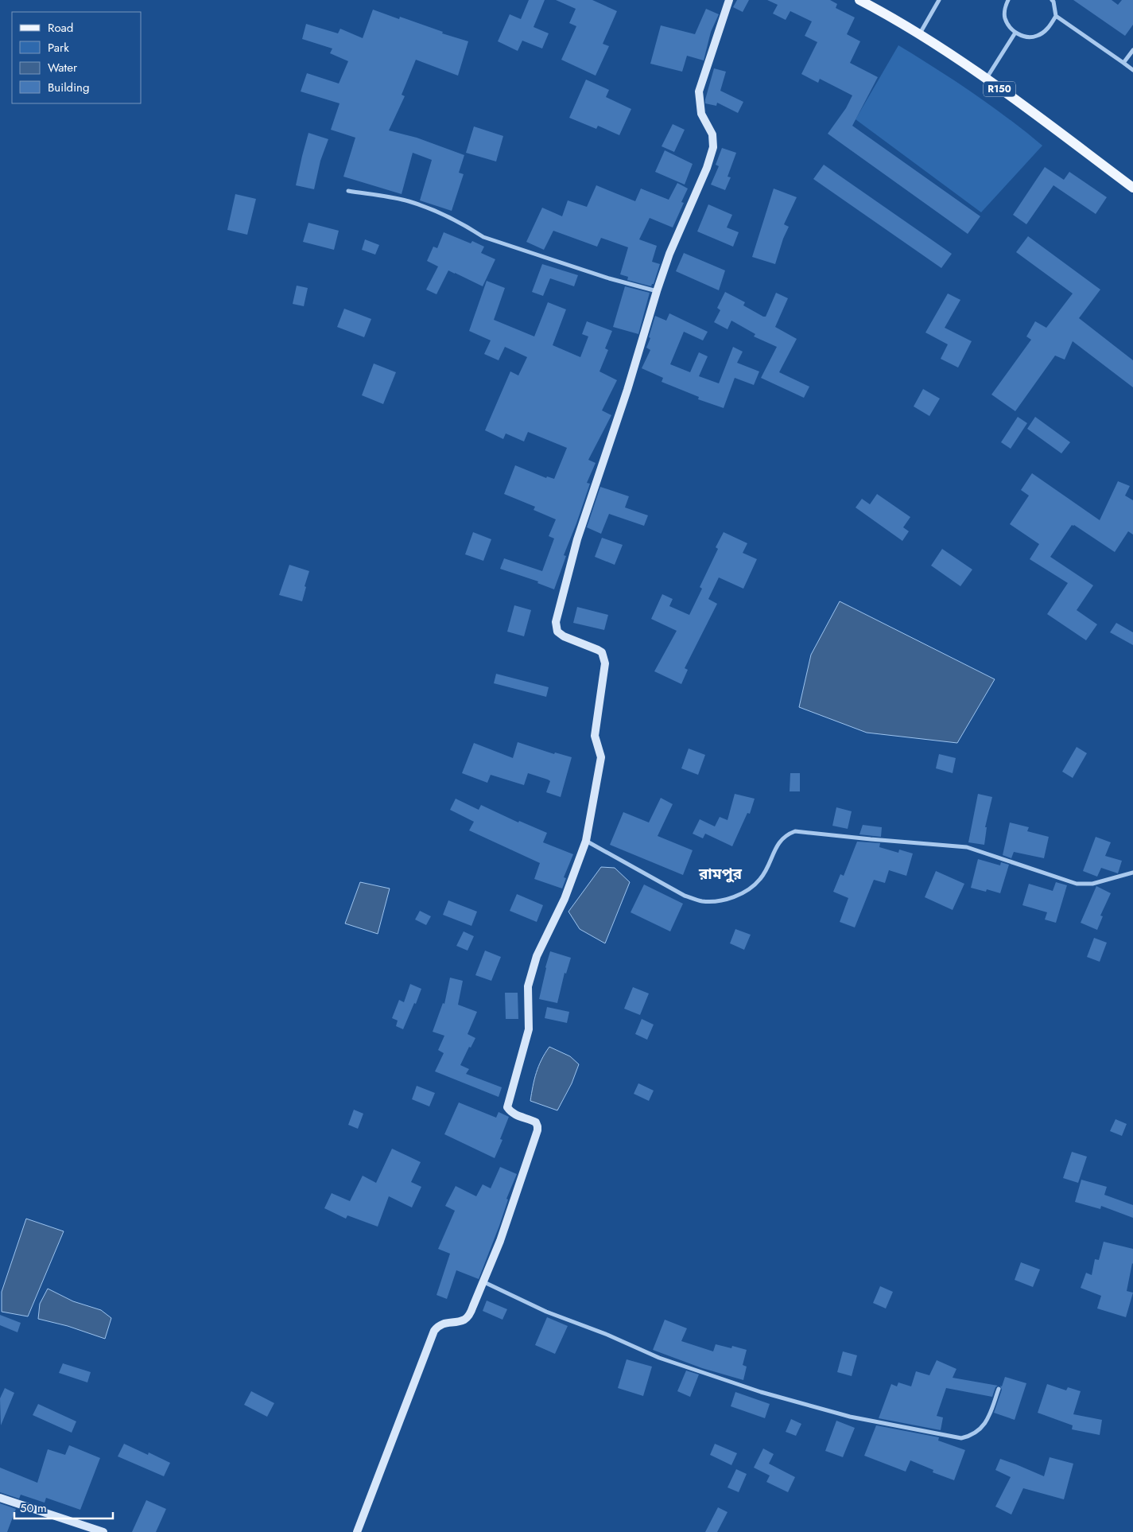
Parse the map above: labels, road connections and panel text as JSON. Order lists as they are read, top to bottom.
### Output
{
  "streets": {
    "main road": ["R150"]
  },
  "districts": ["রামপুর"],
  "legend": [
    "Road",
    "Park",
    "Water",
    "Building"
  ],
  "scale_bar": "50 m"
}
